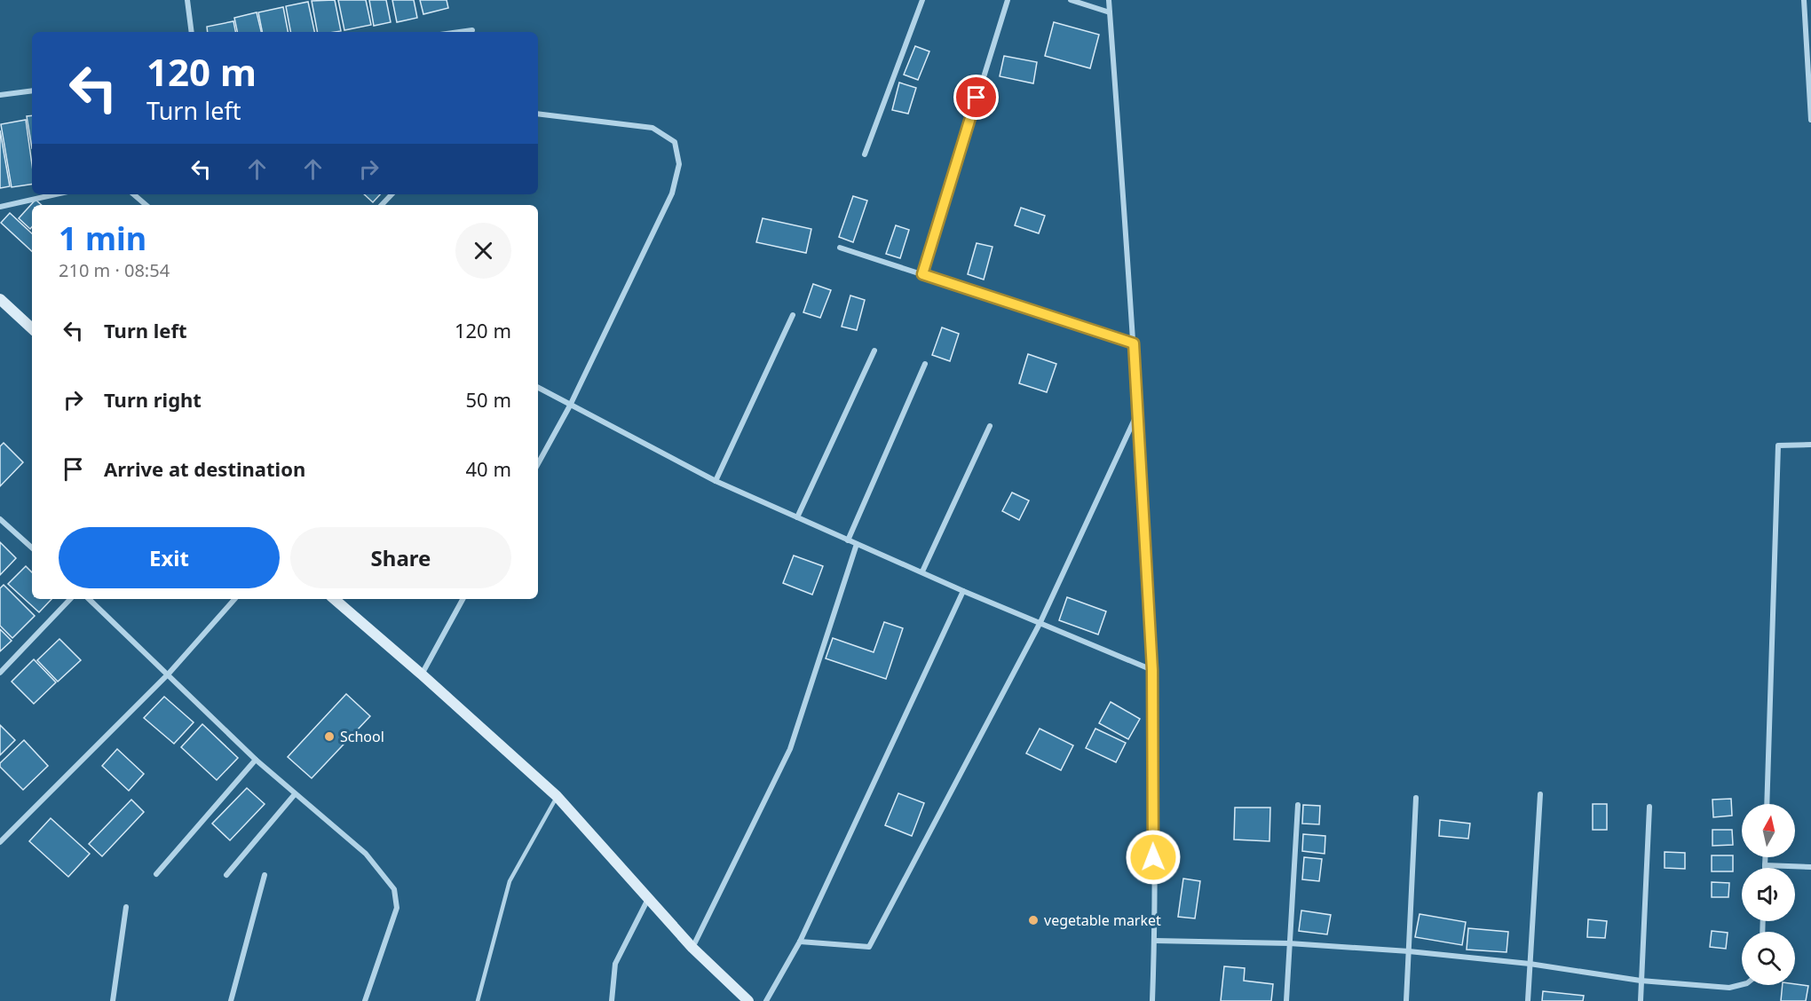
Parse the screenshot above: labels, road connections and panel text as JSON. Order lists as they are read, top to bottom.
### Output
{
  "places": ["School", "vegetable market"],
  "north": "top",
  "page": {
    "turn": ["120 m", "Turn left"],
    "heading": ["1 min", "210 m · 08:54"],
    "list": [
      {
        "name": "Turn left",
        "value": "120 m"
      },
      {
        "name": "Turn right",
        "value": "50 m"
      },
      {
        "name": "Arrive at destination",
        "value": "40 m"
      }
    ],
    "buttons": ["Exit", "Share"]
  }
}
